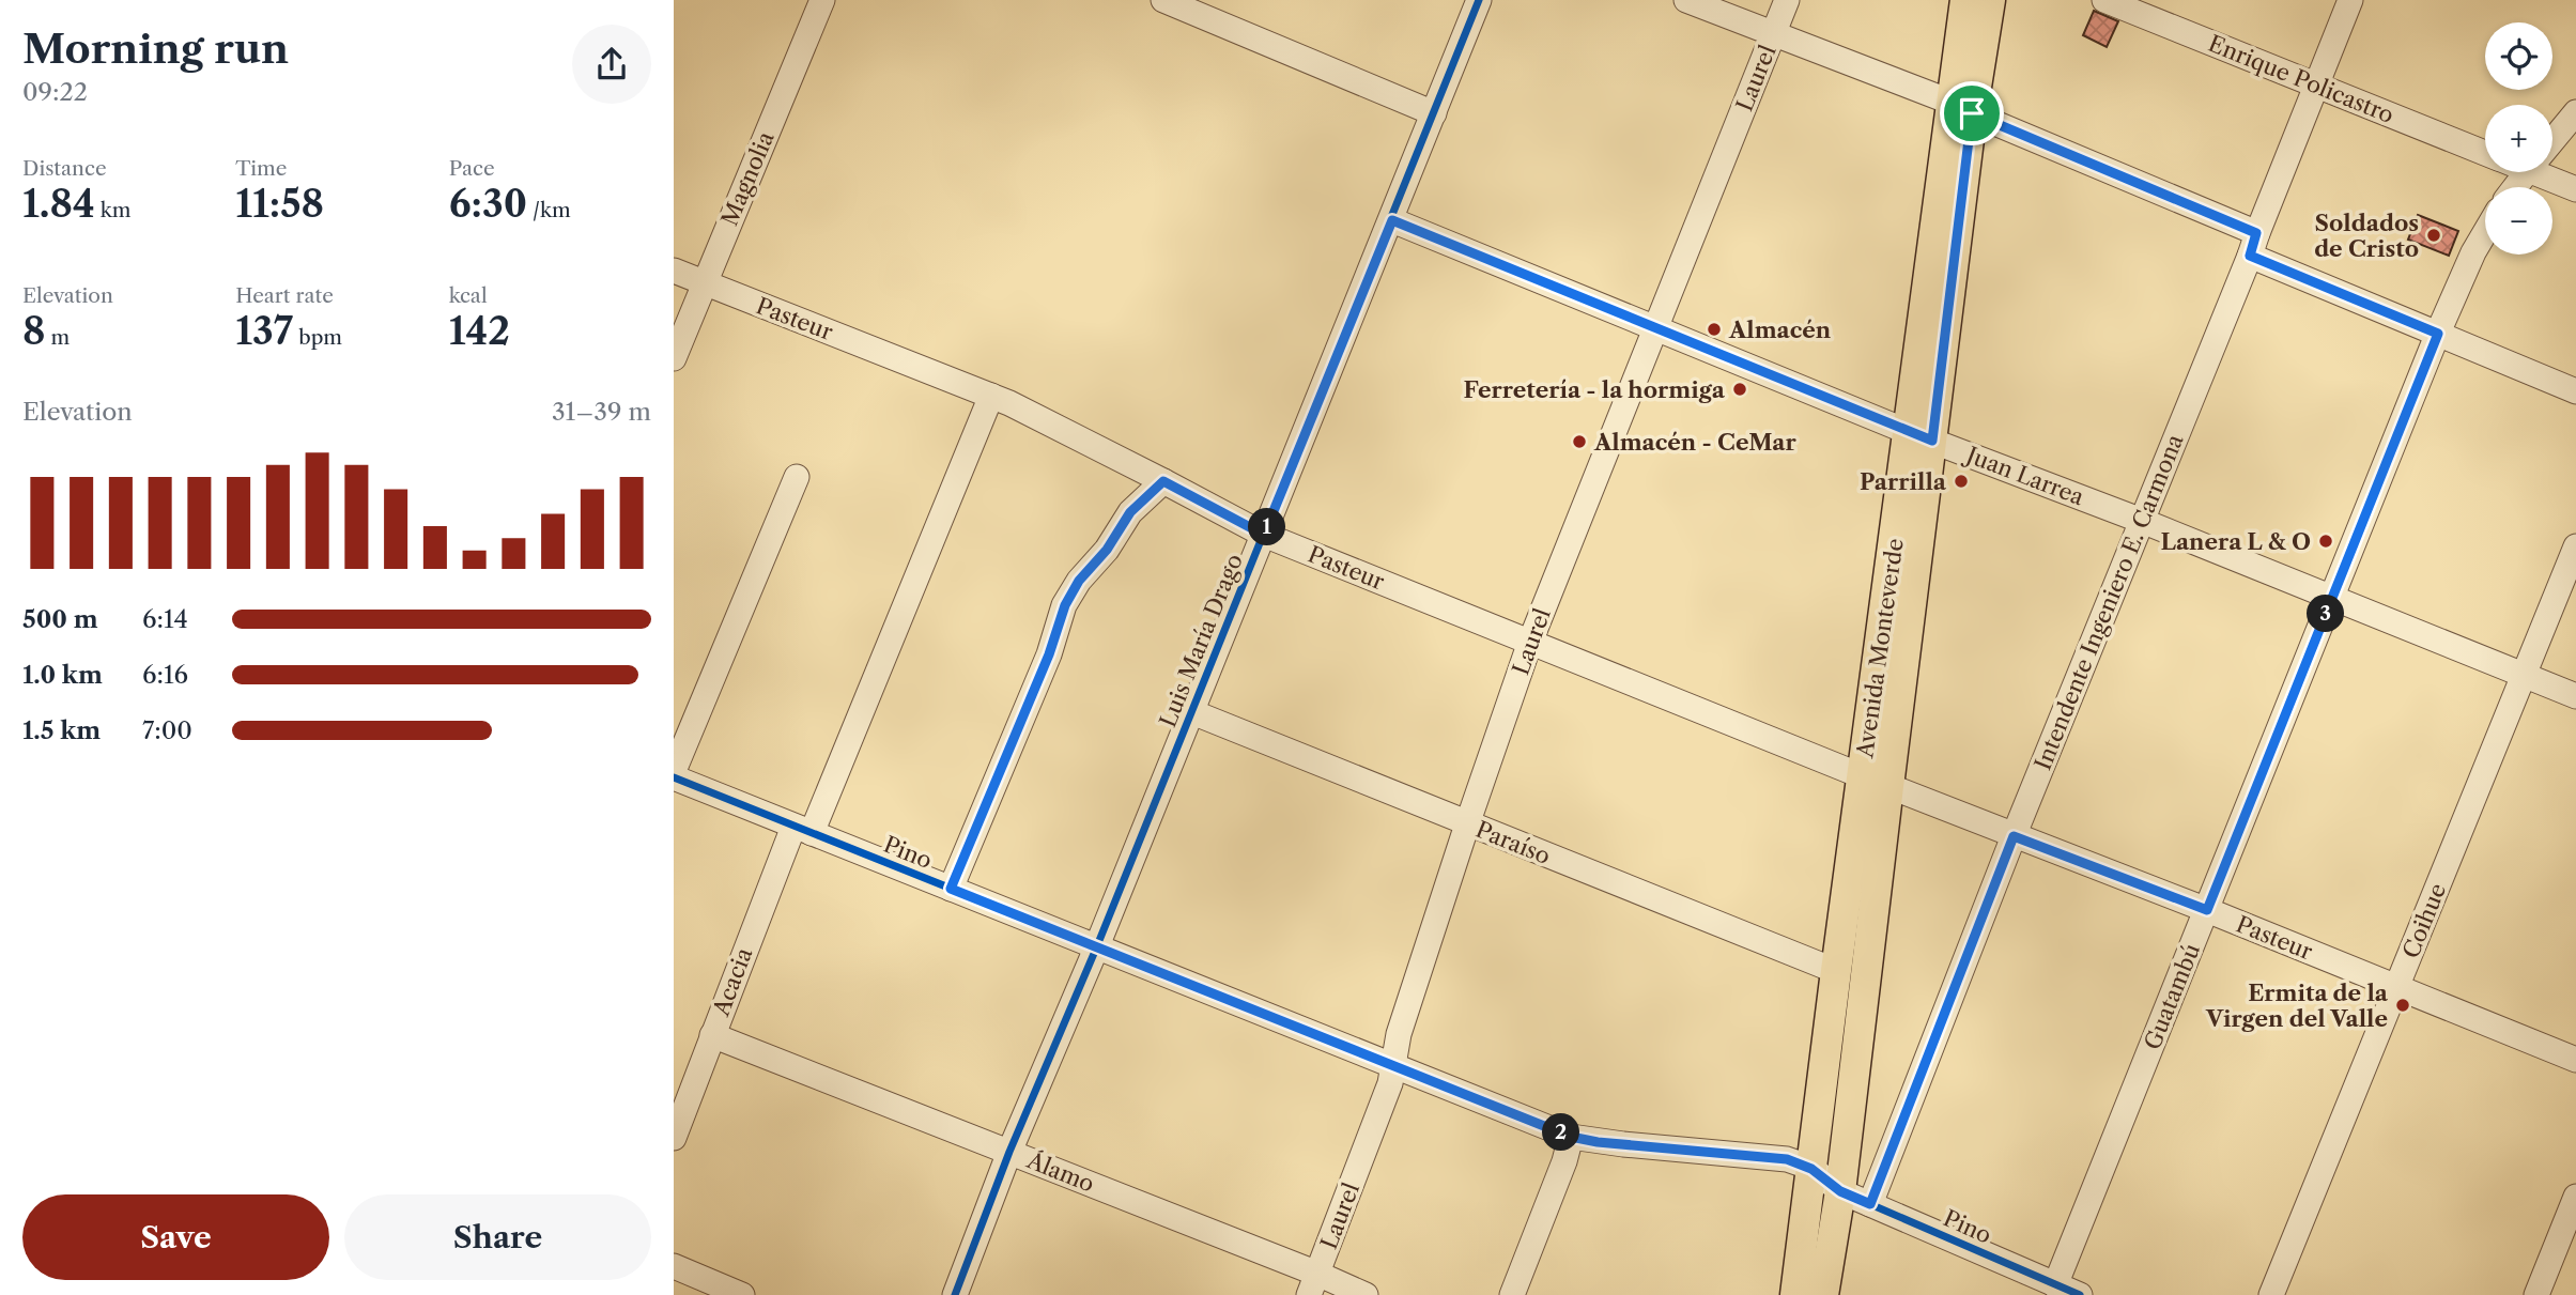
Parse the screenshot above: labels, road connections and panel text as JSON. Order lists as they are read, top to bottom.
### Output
{
  "streets": {
    "main road": ["Avenida Monteverde"],
    "street": [
      "Laurel",
      "Enrique Policastro",
      "Magnolia",
      "Pasteur",
      "Juan Larrea",
      "Intendente Ingeniero E. Carmona",
      "Luis María Drago",
      "Paraíso",
      "Pino",
      "Coihue",
      "Acacia",
      "Guatambú",
      "Álamo"
    ]
  },
  "crossings": [
    ["Laurel", "Pasteur"],
    ["Laurel", "Juan Larrea"],
    ["Laurel", "Paraíso"],
    ["Laurel", "Pino"],
    ["Laurel", "Álamo"],
    ["Enrique Policastro", "Intendente Ingeniero E. Carmona"],
    ["Magnolia", "Pasteur"],
    ["Pasteur", "Intendente Ingeniero E. Carmona"],
    ["Pasteur", "Luis María Drago"],
    ["Pasteur", "Avenida Monteverde"],
    ["Pasteur", "Coihue"],
    ["Pasteur", "Acacia"],
    ["Pasteur", "Guatambú"],
    ["Juan Larrea", "Intendente Ingeniero E. Carmona"],
    ["Juan Larrea", "Luis María Drago"],
    ["Juan Larrea", "Avenida Monteverde"],
    ["Juan Larrea", "Coihue"],
    ["Juan Larrea", "Guatambú"],
    ["Intendente Ingeniero E. Carmona", "Pino"],
    ["Luis María Drago", "Paraíso"],
    ["Luis María Drago", "Pino"],
    ["Luis María Drago", "Álamo"],
    ["Avenida Monteverde", "Paraíso"],
    ["Avenida Monteverde", "Pino"],
    ["Pino", "Acacia"],
    ["Pino", "Guatambú"],
    ["Acacia", "Álamo"]
  ],
  "places": [
    "Soldados de Cristo",
    "Almacén",
    "Ferretería - la hormiga",
    "Almacén - CeMar",
    "Parrilla",
    "Lanera L & O",
    "Ermita de la Virgen del Valle"
  ],
  "page": {
    "heading": ["Morning run", "09:22"],
    "map_buttons": ["+", "−"],
    "stats": [
      ["Distance", "1.84 km"],
      ["Time", "11:58"],
      ["Pace", "6:30 /km"],
      ["Elevation", "8 m"],
      ["Heart rate", "137 bpm"],
      ["kcal", "142"]
    ],
    "chart": ["Elevation", "31–39 m"],
    "pins": ["1", "3", "2"],
    "list": [
      {
        "name": "500 m",
        "note": "6:14"
      },
      {
        "name": "1.0 km",
        "note": "6:16"
      },
      {
        "name": "1.5 km",
        "note": "7:00"
      }
    ],
    "buttons": ["Save", "Share"]
  }
}
